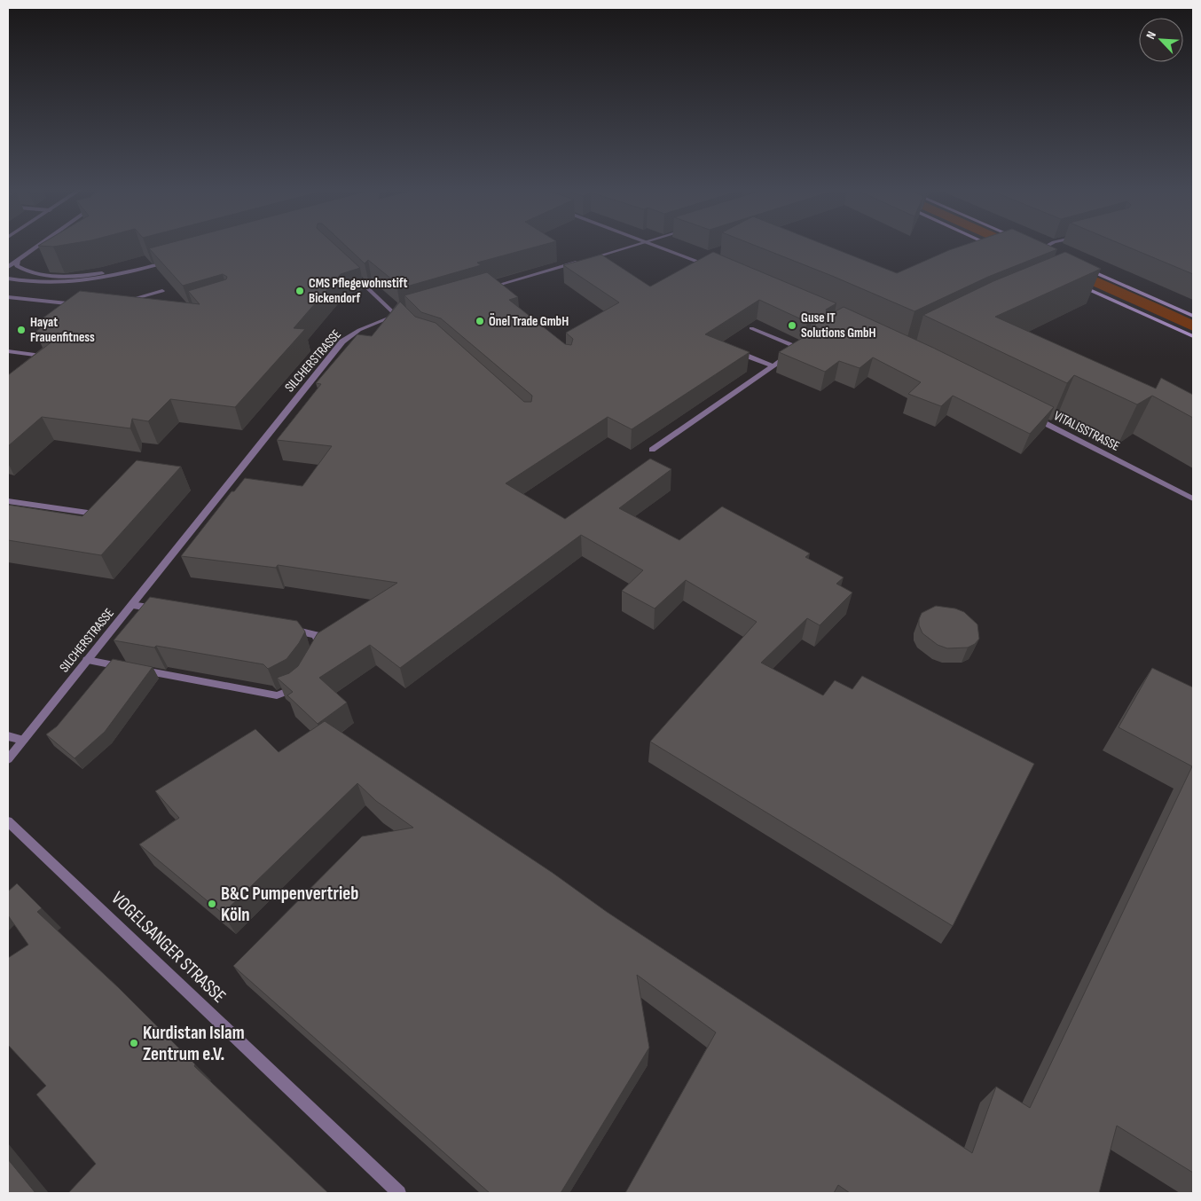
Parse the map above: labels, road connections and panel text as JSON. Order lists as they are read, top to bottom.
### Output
{
  "streets": {
    "street": ["SILCHERSTRASSE", "VITALISSTRASSE", "VOGELSANGER STRASSE"]
  },
  "places": [
    "CMS Pflegewohnstift Bickendorf",
    "Önel Trade GmbH",
    "Guse IT Solutions GmbH",
    "Hayat Frauenfitness",
    "B&C Pumpenvertrieb Köln",
    "Kurdistan Islam Zentrum e.V."
  ],
  "north": "top left"
}
